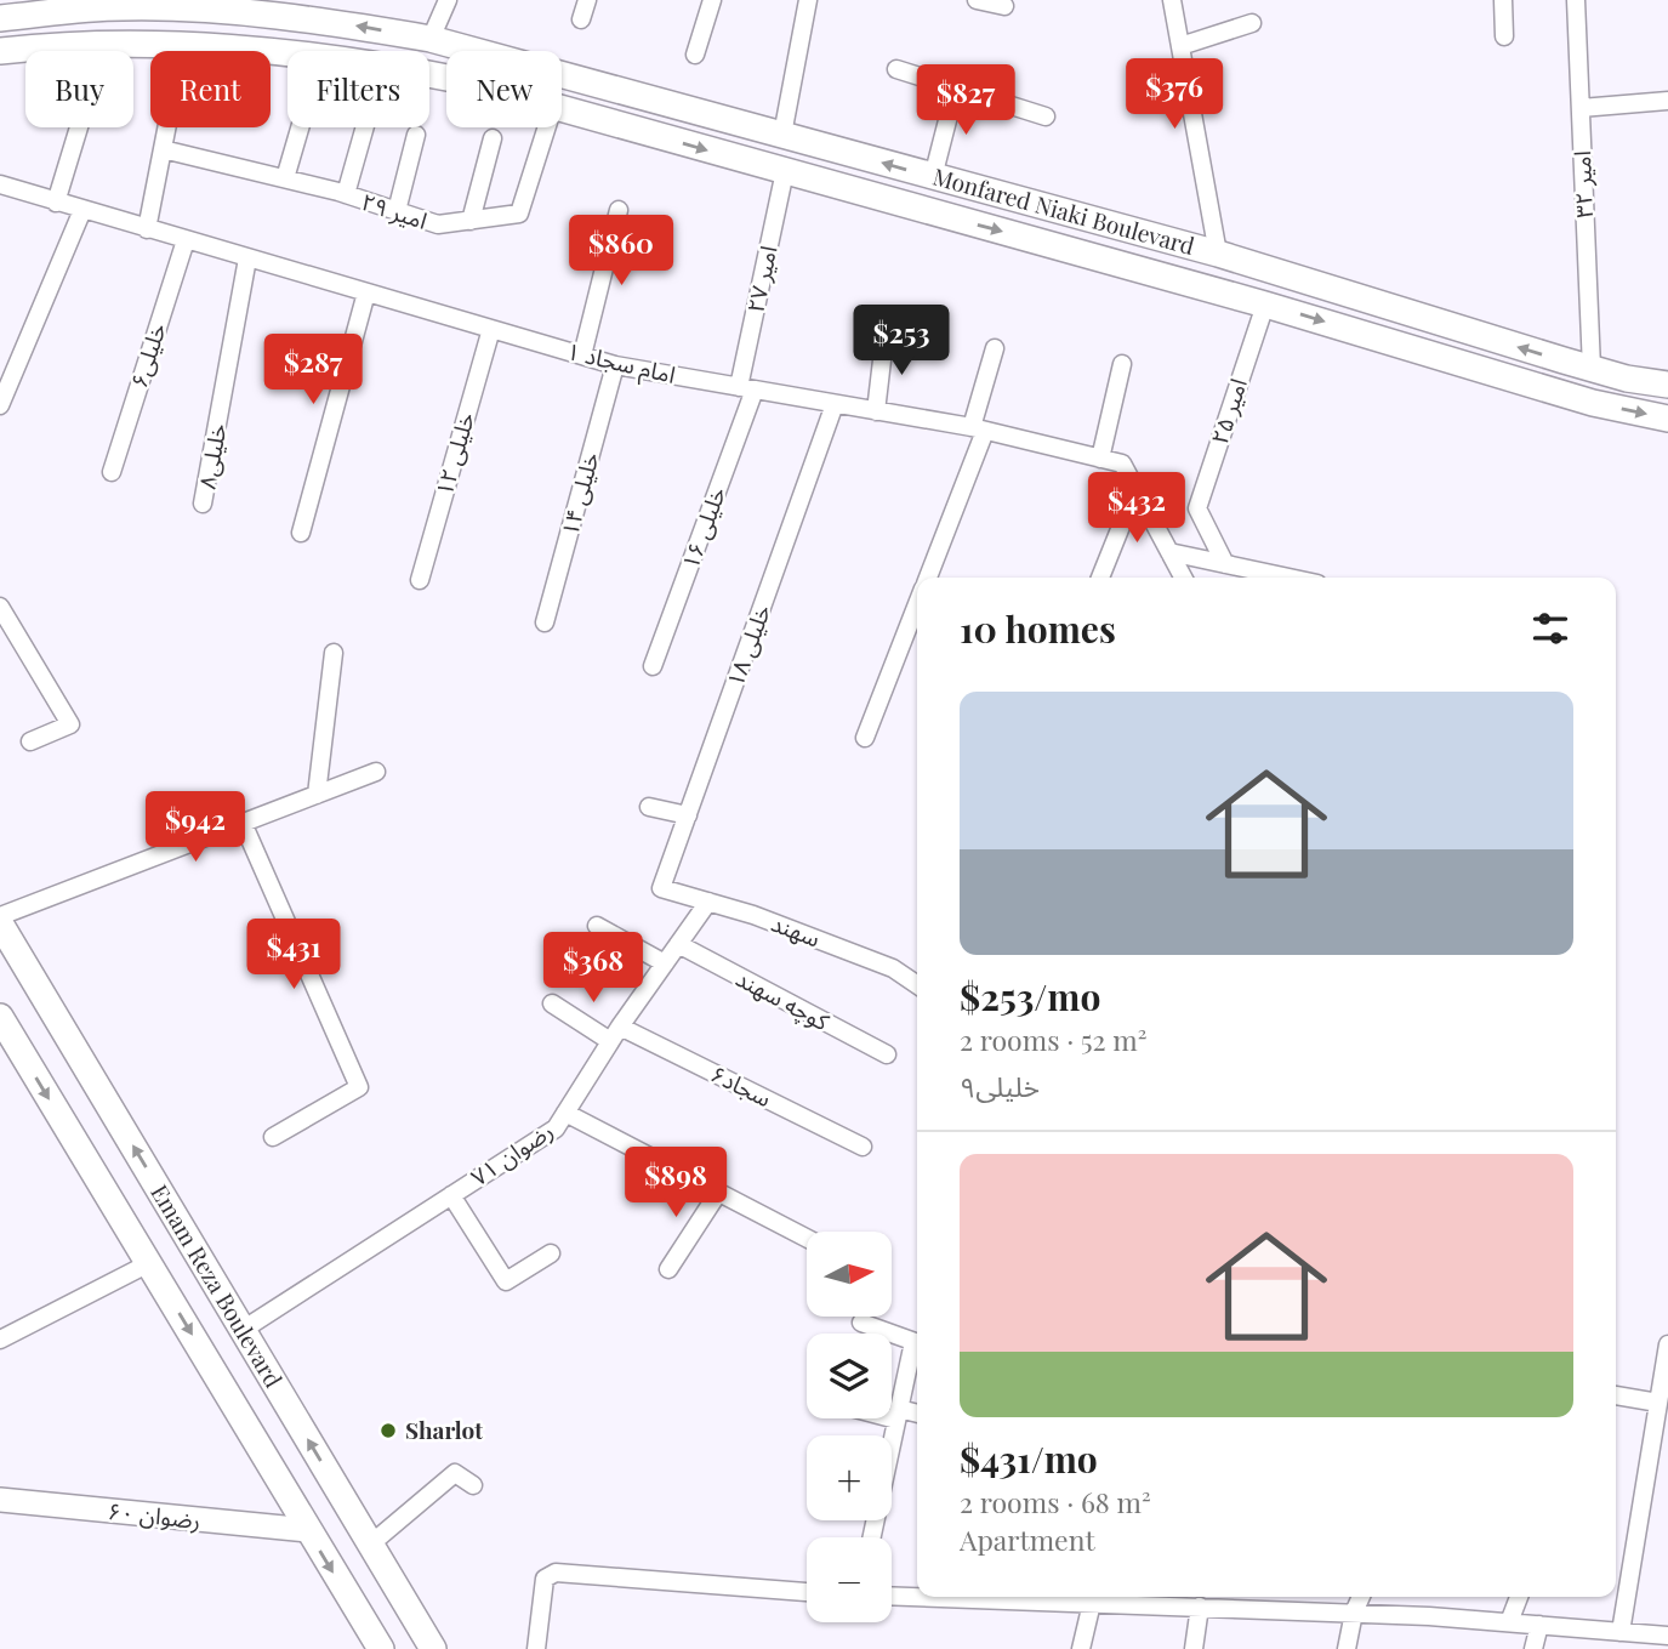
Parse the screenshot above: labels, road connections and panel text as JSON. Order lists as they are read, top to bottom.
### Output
{
  "streets": {
    "main road": ["Monfared Niaki Boulevard", "Emam Reza Boulevard", "رضوان ۶۰"],
    "street": [
      "امیر ۳۲",
      "امیر ۲۹",
      "امیر ۲۷",
      "خلیلی۶",
      "امام سجاد ۱",
      "امیر ۲۵",
      "خلیلی ۱۲",
      "خلیلی۸",
      "خلیلی ۱۴",
      "خلیلی ۱۶",
      "خلیلی ۱۸",
      "سهند",
      "كوچه سهند",
      "سجاد۶",
      "رضوان ۷۱"
    ]
  },
  "crossings": [
    ["امیر ۳۲", "Monfared Niaki Boulevard"],
    ["Monfared Niaki Boulevard", "امیر ۲۷"],
    ["Monfared Niaki Boulevard", "امیر ۲۵"],
    ["امیر ۲۷", "امام سجاد ۱"],
    ["امیر ۲۷", "خلیلی ۱۶"],
    ["خلیلی۶", "امام سجاد ۱"],
    ["امام سجاد ۱", "خلیلی ۱۲"],
    ["امام سجاد ۱", "خلیلی۸"],
    ["امام سجاد ۱", "خلیلی ۱۴"],
    ["امام سجاد ۱", "خلیلی ۱۶"],
    ["امام سجاد ۱", "خلیلی ۱۸"],
    ["خلیلی ۱۸", "سهند"],
    ["سهند", "رضوان ۷۱"],
    ["كوچه سهند", "رضوان ۷۱"],
    ["سجاد۶", "رضوان ۷۱"],
    ["رضوان ۷۱", "Emam Reza Boulevard"],
    ["Emam Reza Boulevard", "رضوان ۶۰"]
  ],
  "places": ["Sharlot"],
  "north": "right",
  "page": {
    "chip": [
      "Buy",
      "Rent",
      "Filters",
      "New"
    ],
    "price": [
      "$376",
      "$827",
      "$860",
      "$253",
      "$287",
      "$432",
      "$942",
      "$431",
      "$368",
      "$898"
    ],
    "heading": "10 homes",
    "list": [
      {
        "name": "$253/mo",
        "note": "2 rooms · 52 m² · خلیلی۹"
      },
      {
        "name": "$431/mo",
        "note": "2 rooms · 68 m² · Apartment"
      }
    ],
    "map_buttons": ["+", "−"]
  }
}
